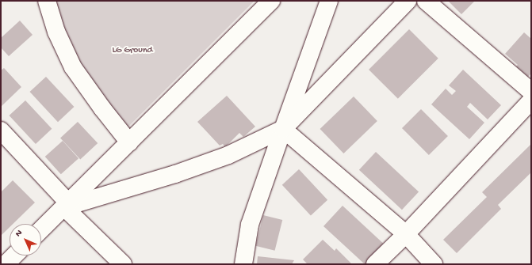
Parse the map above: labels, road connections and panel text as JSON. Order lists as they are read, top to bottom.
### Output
{
  "parks": ["LG Ground"],
  "north": "top left"
}
